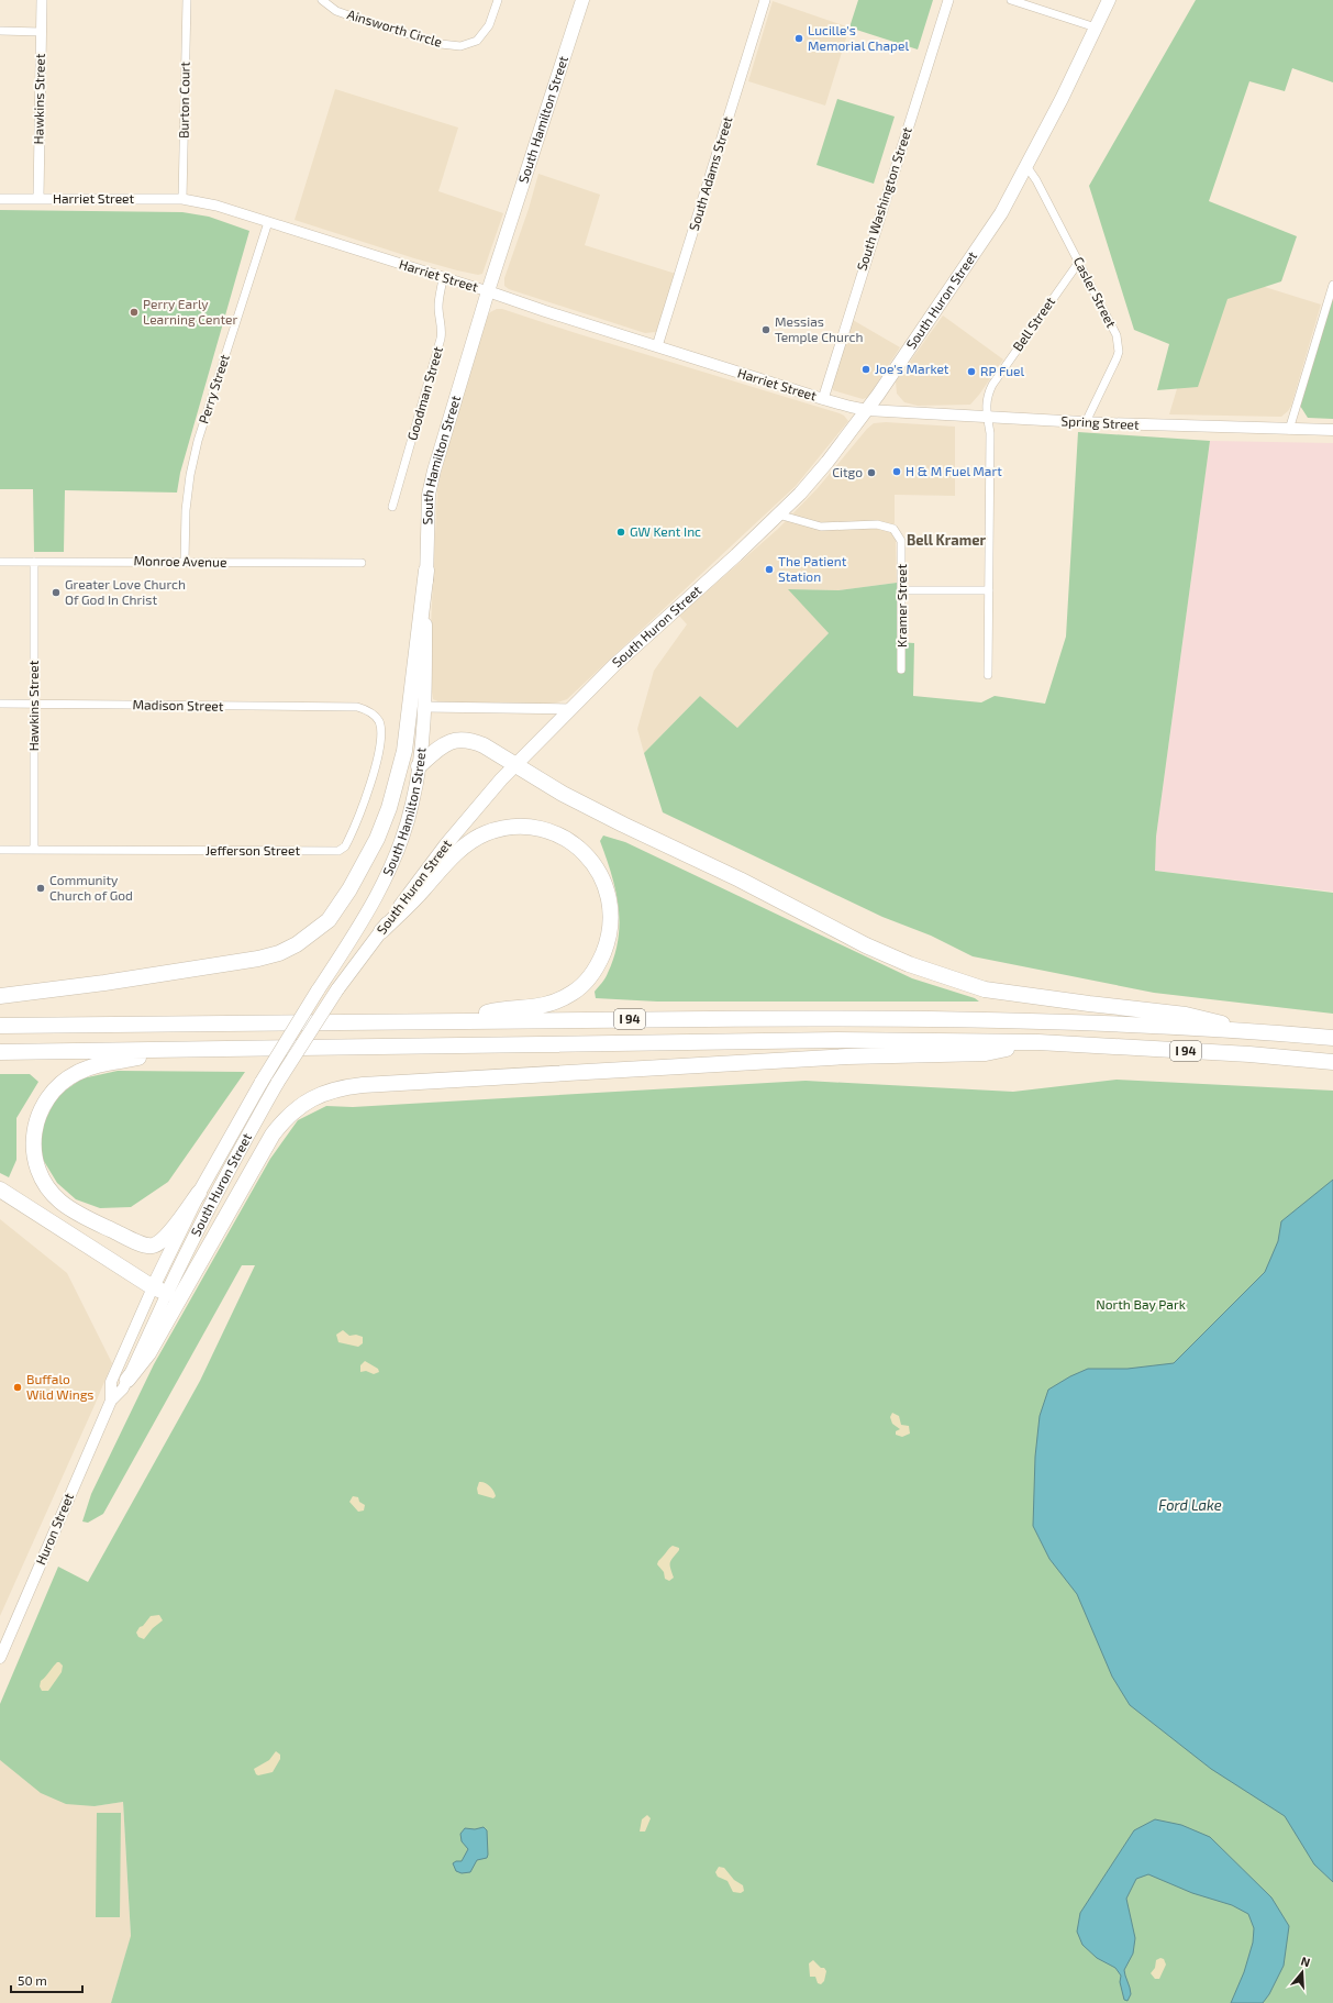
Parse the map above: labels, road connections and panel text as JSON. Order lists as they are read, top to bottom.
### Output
{
  "streets": {
    "highway": ["I 94"],
    "main road": [
      "South Hamilton Street",
      "Harriet Street",
      "South Huron Street",
      "Spring Street",
      "Huron Street"
    ],
    "street": [
      "Ainsworth Circle",
      "Hawkins Street",
      "Burton Court",
      "South Adams Street",
      "South Washington Street",
      "Casler Street",
      "Bell Street",
      "Perry Street",
      "Goodman Street",
      "Monroe Avenue",
      "Kramer Street",
      "Madison Street",
      "Jefferson Street"
    ]
  },
  "crossings": [
    ["Hawkins Street", "Harriet Street"],
    ["Hawkins Street", "Monroe Avenue"],
    ["Hawkins Street", "Madison Street"],
    ["Hawkins Street", "Jefferson Street"],
    ["Burton Court", "Harriet Street"],
    ["South Hamilton Street", "Harriet Street"],
    ["South Hamilton Street", "South Huron Street"],
    ["South Adams Street", "Harriet Street"],
    ["Harriet Street", "South Washington Street"],
    ["Harriet Street", "South Huron Street"],
    ["Harriet Street", "Perry Street"],
    ["Harriet Street", "Goodman Street"],
    ["Harriet Street", "Spring Street"],
    ["Casler Street", "South Huron Street"],
    ["Casler Street", "Bell Street"],
    ["Casler Street", "Spring Street"],
    ["South Huron Street", "Spring Street"],
    ["South Huron Street", "Kramer Street"],
    ["South Huron Street", "Huron Street"],
    ["Bell Street", "Spring Street"],
    ["Perry Street", "Monroe Avenue"],
    ["Madison Street", "Jefferson Street"]
  ],
  "districts": ["Bell Kramer"],
  "water": ["Ford Lake"],
  "parks": ["North Bay Park"],
  "places": [
    "Lucille's Memorial Chapel",
    "Perry Early Learning Center",
    "Messias Temple Church",
    "Joe's Market",
    "RP Fuel",
    "H & M Fuel Mart",
    "Citgo",
    "GW Kent Inc",
    "The Patient Station",
    "Greater Love Church Of God In Christ",
    "Community Church of God",
    "Buffalo Wild Wings"
  ],
  "scale_bar": "50 m",
  "north": "top"
}
